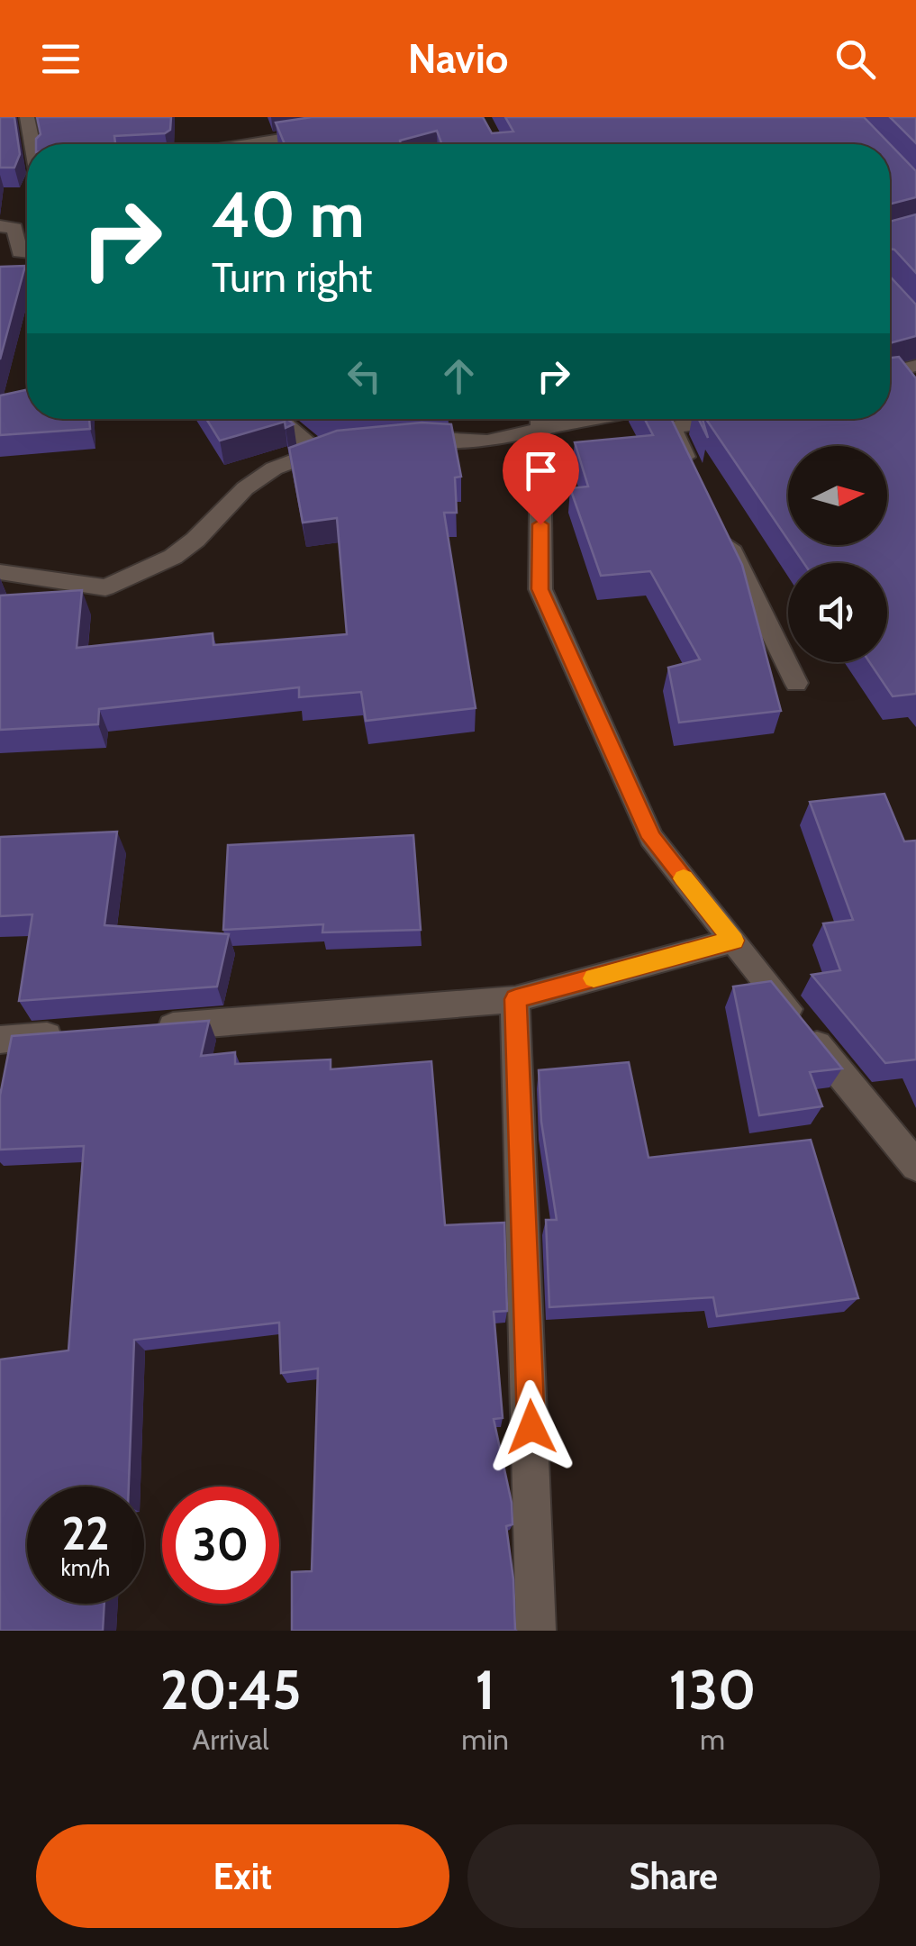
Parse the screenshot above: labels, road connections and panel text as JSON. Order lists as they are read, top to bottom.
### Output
{
  "north": "right",
  "page": {
    "header": "Navio",
    "turn": ["40 m", "Turn right"],
    "speed": "22 km/h",
    "limit": "30",
    "eta": [
      "20:45",
      "Arrival",
      "1",
      "min",
      "130",
      "m"
    ],
    "buttons": ["Exit", "Share"]
  }
}
